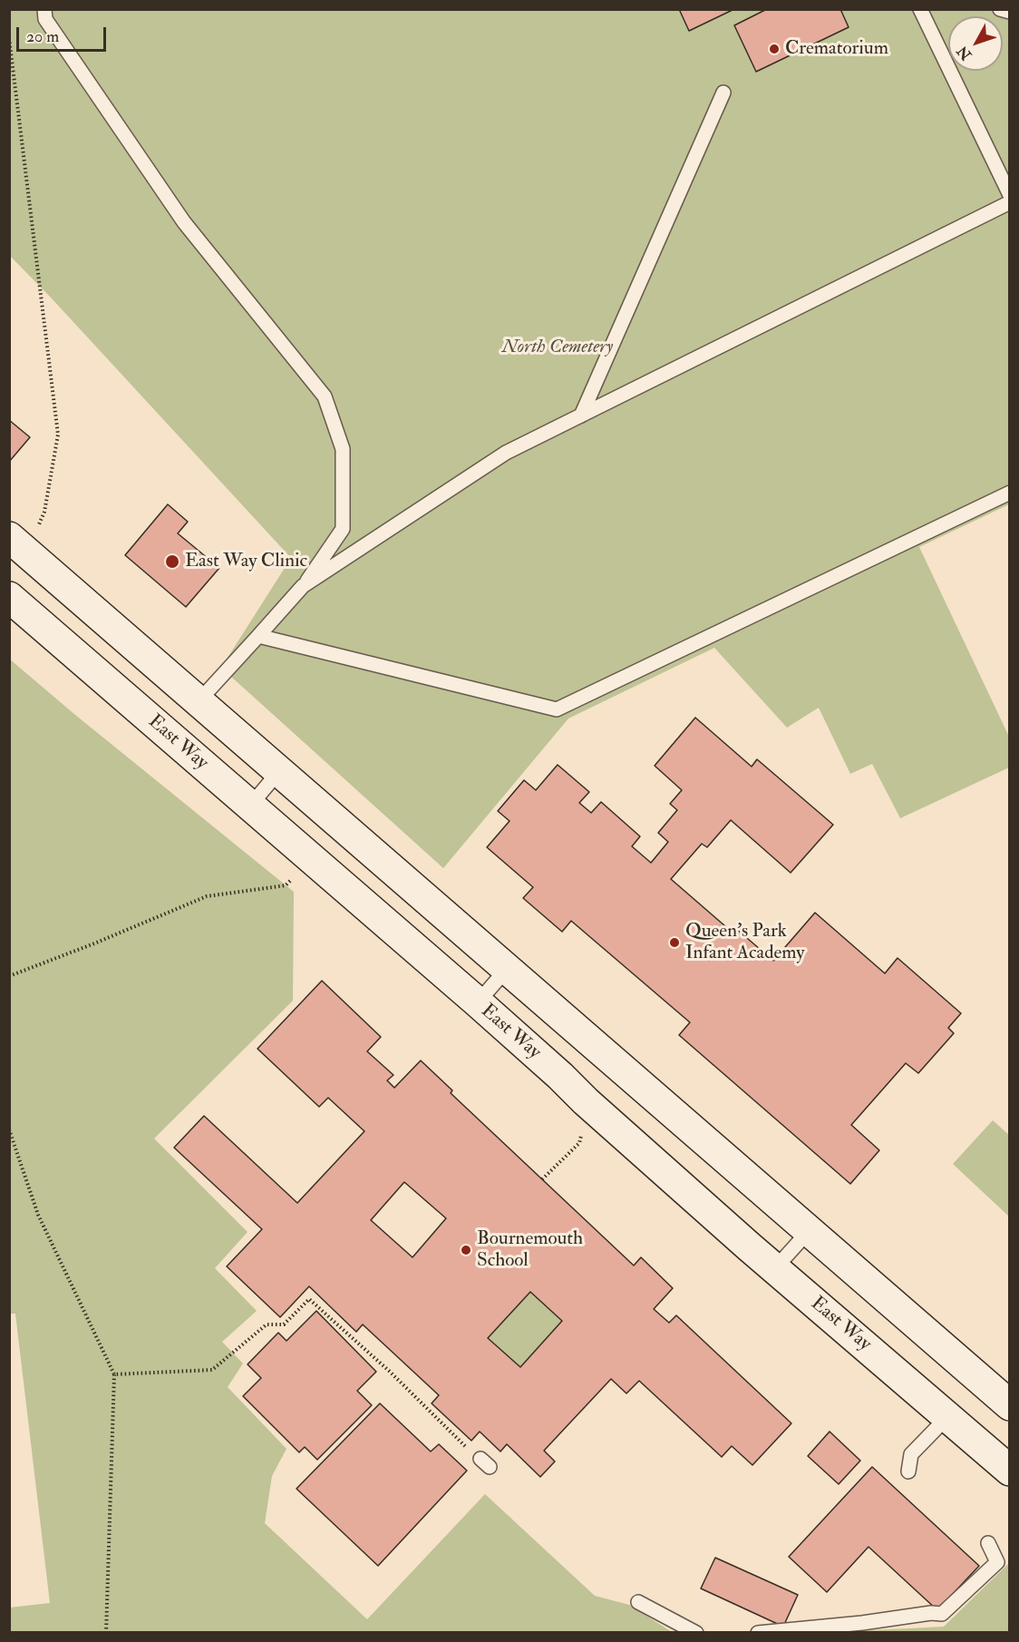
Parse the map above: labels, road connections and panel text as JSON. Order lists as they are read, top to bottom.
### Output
{
  "streets": {
    "street": ["East Way"]
  },
  "parks": ["North Cemetery"],
  "places": [
    "Crematorium",
    "East Way Clinic",
    "Queen's Park Infant Academy",
    "Bournemouth School"
  ],
  "scale_bar": "20 m",
  "north": "bottom left"
}
